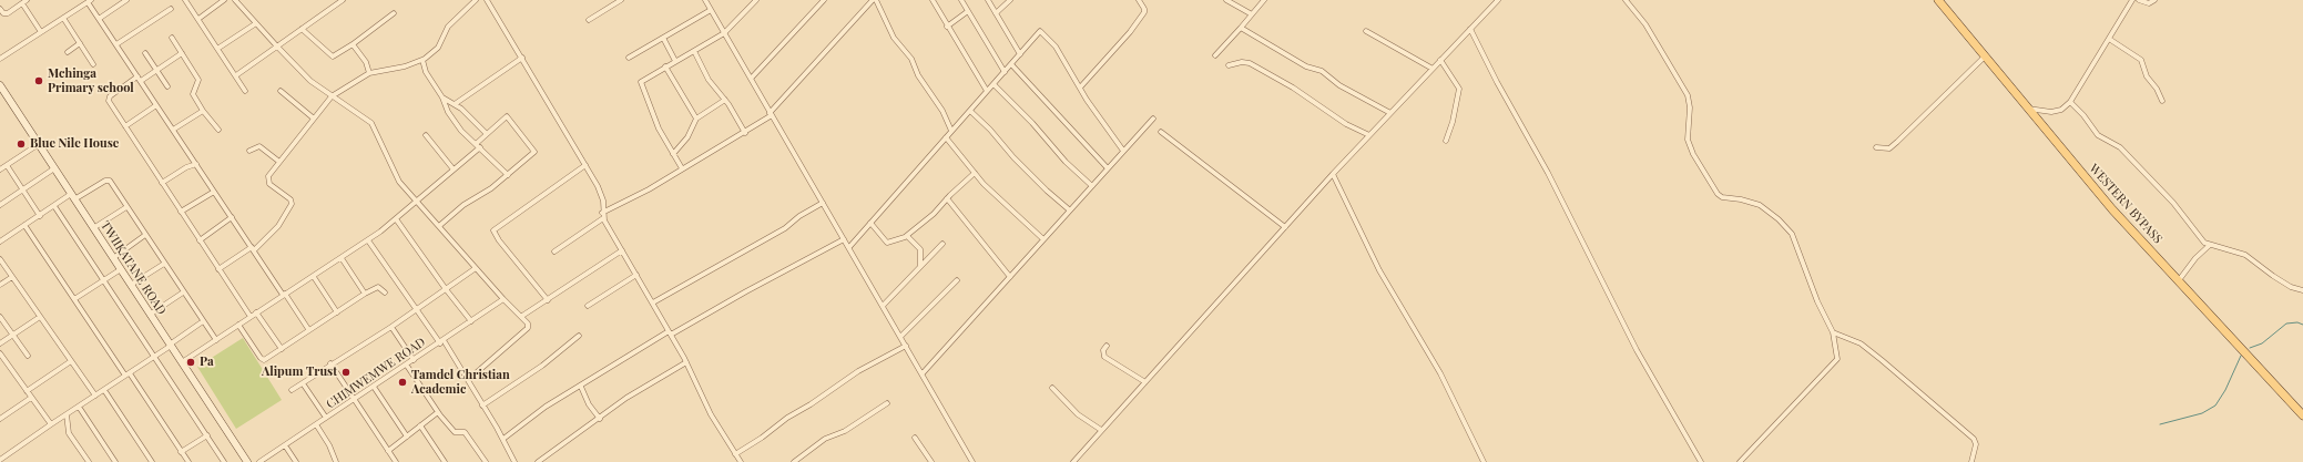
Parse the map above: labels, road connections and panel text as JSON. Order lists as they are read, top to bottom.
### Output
{
  "streets": {
    "main road": ["WESTERN BYPASS", "TWIIKATANE ROAD"],
    "street": ["CHIMWEMWE ROAD"]
  },
  "places": [
    "Mchinga Primary school",
    "Blue Nile House",
    "Pa",
    "Alipum Trust",
    "Tamdel Christian Academic"
  ]
}
